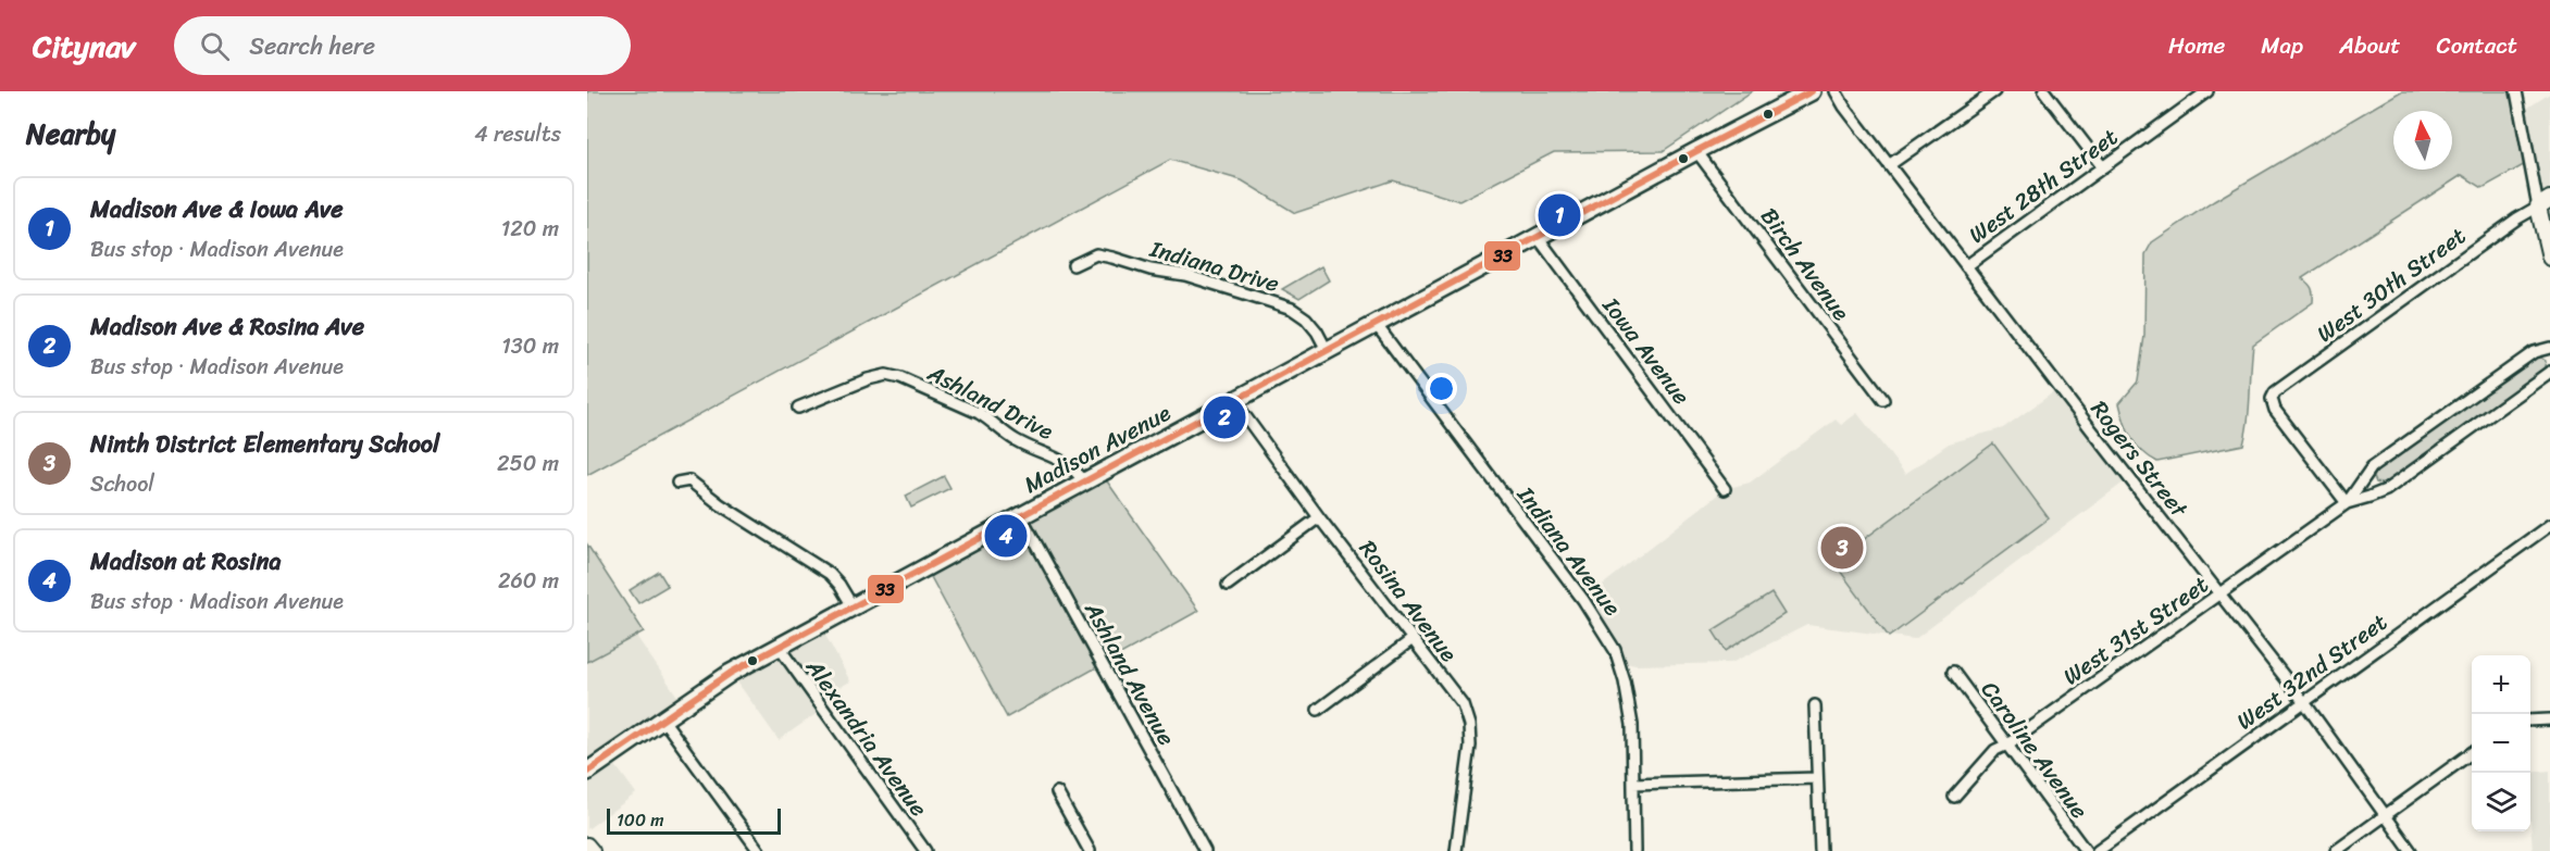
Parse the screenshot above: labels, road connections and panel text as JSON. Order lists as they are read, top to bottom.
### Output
{
  "streets": {
    "main road": ["Madison Avenue"],
    "street": [
      "West 28th Street",
      "Birch Avenue",
      "Indiana Drive",
      "West 30th Street",
      "Iowa Avenue",
      "Ashland Drive",
      "Rogers Street",
      "Indiana Avenue",
      "Rosina Avenue",
      "West 31st Street",
      "West 32nd Street",
      "Ashland Avenue",
      "Alexandria Avenue",
      "Caroline Avenue"
    ]
  },
  "crossings": [
    ["West 28th Street", "Rogers Street"],
    ["Birch Avenue", "Madison Avenue"],
    ["Indiana Drive", "Madison Avenue"],
    ["West 30th Street", "West 31st Street"],
    ["Iowa Avenue", "Madison Avenue"],
    ["Ashland Drive", "Madison Avenue"],
    ["Madison Avenue", "Indiana Avenue"],
    ["Madison Avenue", "Rosina Avenue"],
    ["Madison Avenue", "Ashland Avenue"],
    ["Madison Avenue", "Alexandria Avenue"],
    ["Rogers Street", "West 31st Street"],
    ["Rogers Street", "West 32nd Street"],
    ["West 31st Street", "Caroline Avenue"]
  ],
  "lines": ["transit line 33"],
  "scale_bar": "100 m",
  "north": "top",
  "page": {
    "header": "Citynav",
    "search": "Search here",
    "nav": [
      "Home",
      "Map",
      "About",
      "Contact"
    ],
    "heading": ["Nearby", "4 results"],
    "list": [
      {
        "mark": "1",
        "name": "Madison Ave & Iowa Ave",
        "note": "Bus stop · Madison Avenue",
        "value": "120 m"
      },
      {
        "mark": "2",
        "name": "Madison Ave & Rosina Ave",
        "note": "Bus stop · Madison Avenue",
        "value": "130 m"
      },
      {
        "mark": "3",
        "name": "Ninth District Elementary School",
        "note": "School",
        "value": "250 m"
      },
      {
        "mark": "4",
        "name": "Madison at Rosina",
        "note": "Bus stop · Madison Avenue",
        "value": "260 m"
      }
    ],
    "pins": [
      "1",
      "2",
      "4",
      "3"
    ],
    "map_buttons": ["+", "−"],
    "scale": "100 m"
  }
}
